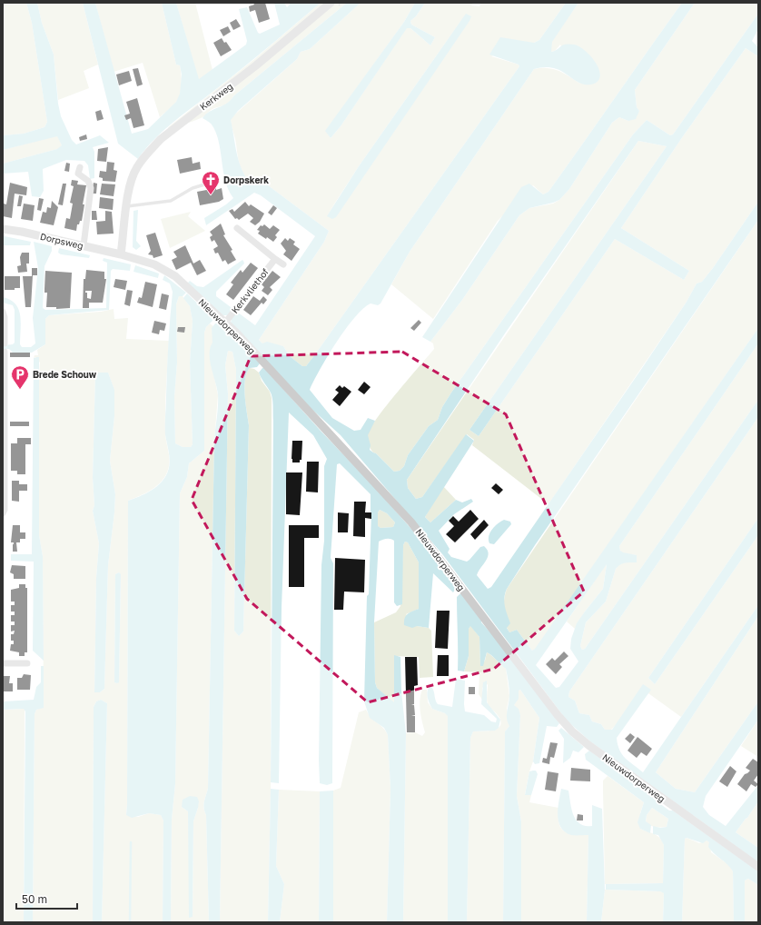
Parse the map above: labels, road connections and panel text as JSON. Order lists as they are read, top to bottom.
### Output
{
  "streets": {
    "street": [
      "Kerkweg",
      "Dorpsweg",
      "Kerkvliethof",
      "Nieuwdorperweg"
    ]
  },
  "crossings": [
    ["Kerkweg", "Dorpsweg"],
    ["Kerkweg", "Nieuwdorperweg"],
    ["Dorpsweg", "Nieuwdorperweg"],
    ["Kerkvliethof", "Nieuwdorperweg"]
  ],
  "places": {
    "church": ["Dorpskerk"],
    "parking": ["Brede Schouw"]
  },
  "scale_bar": "50 m"
}
